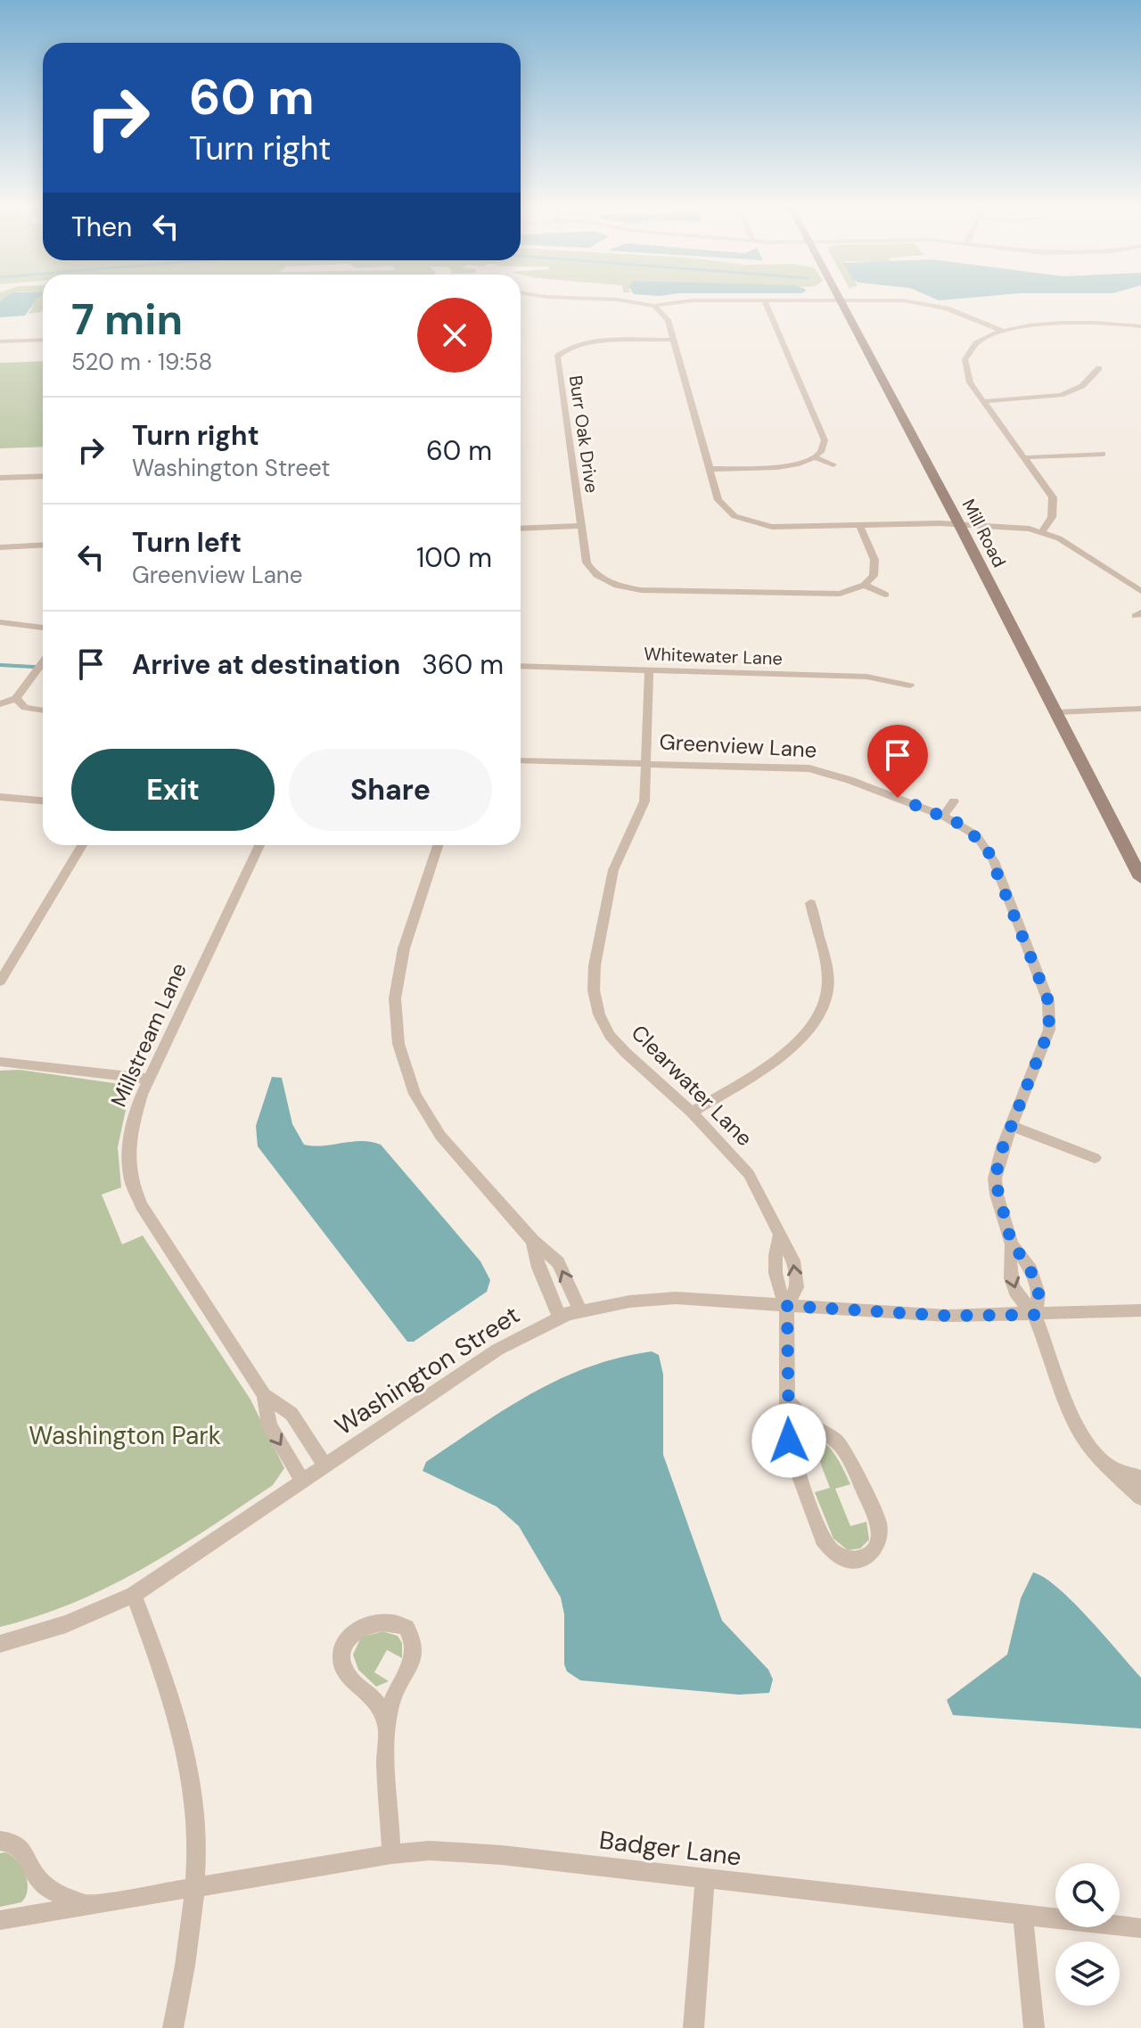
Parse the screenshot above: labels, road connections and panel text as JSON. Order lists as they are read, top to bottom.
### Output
{
  "streets": {
    "street": [
      "Burr Oak Drive",
      "Mill Road",
      "Whitewater Lane",
      "Greenview Lane",
      "Millstream Lane",
      "Clearwater Lane",
      "Washington Street",
      "Badger Lane"
    ]
  },
  "crossings": [
    ["Whitewater Lane", "Clearwater Lane"],
    ["Greenview Lane", "Clearwater Lane"],
    ["Greenview Lane", "Washington Street"],
    ["Millstream Lane", "Washington Street"],
    ["Clearwater Lane", "Washington Street"]
  ],
  "parks": ["Washington Park"],
  "page": {
    "turn": ["60 m", "Turn right"],
    "then": "Then",
    "heading": ["7 min", "520 m · 19:58"],
    "list": [
      {
        "name": "Turn right",
        "note": "Washington Street",
        "value": "60 m"
      },
      {
        "name": "Turn left",
        "note": "Greenview Lane",
        "value": "100 m"
      },
      {
        "name": "Arrive at destination",
        "value": "360 m"
      }
    ],
    "buttons": ["Exit", "Share"]
  }
}
